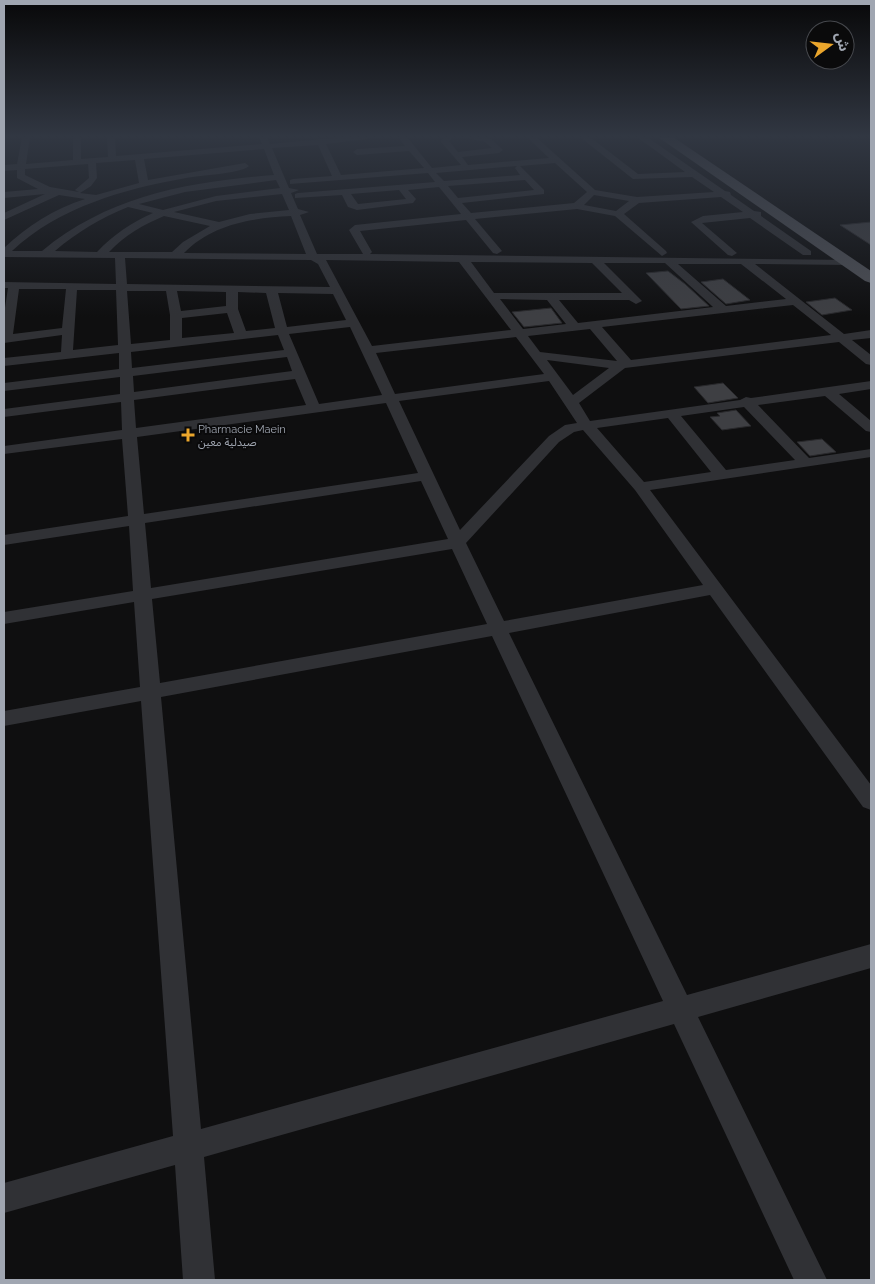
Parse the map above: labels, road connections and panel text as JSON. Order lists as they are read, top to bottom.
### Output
{
  "places": {
    "health": ["Pharmacie Maein صيدلية معين"]
  },
  "north": "right"
}
